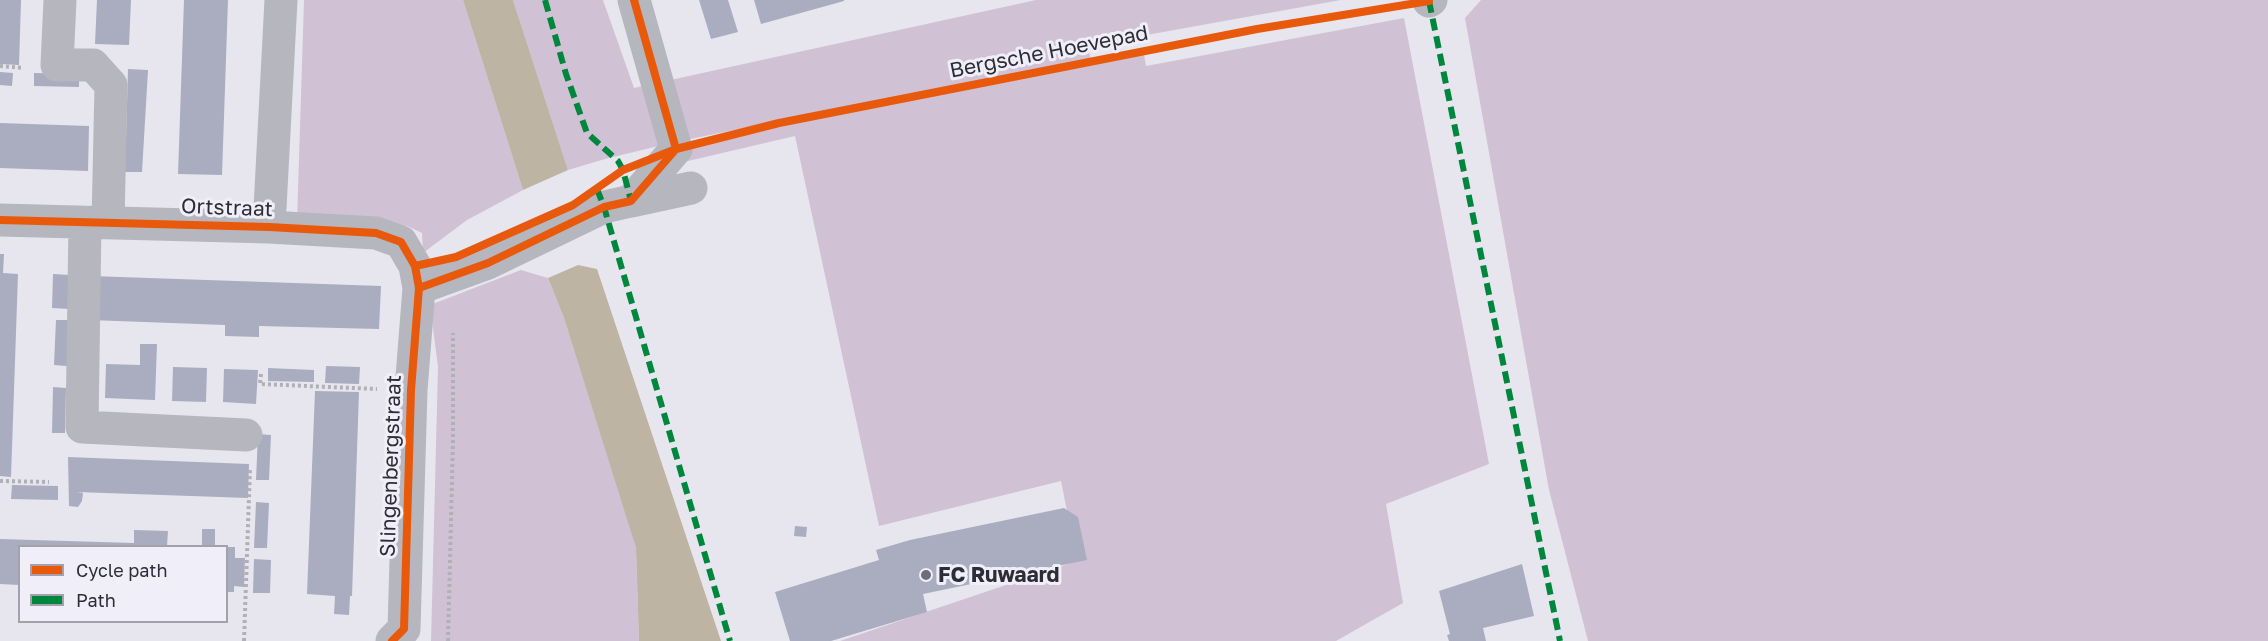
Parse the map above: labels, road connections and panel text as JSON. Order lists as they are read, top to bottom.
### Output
{
  "streets": {
    "street": ["Ortstraat", "Slingenbergstraat"],
    "cycle path": ["Bergsche Hoevepad"]
  },
  "crossings": [
    ["Ortstraat", "Slingenbergstraat"]
  ],
  "places": ["FC Ruwaard"],
  "legend": ["Cycle path", "Path"]
}
